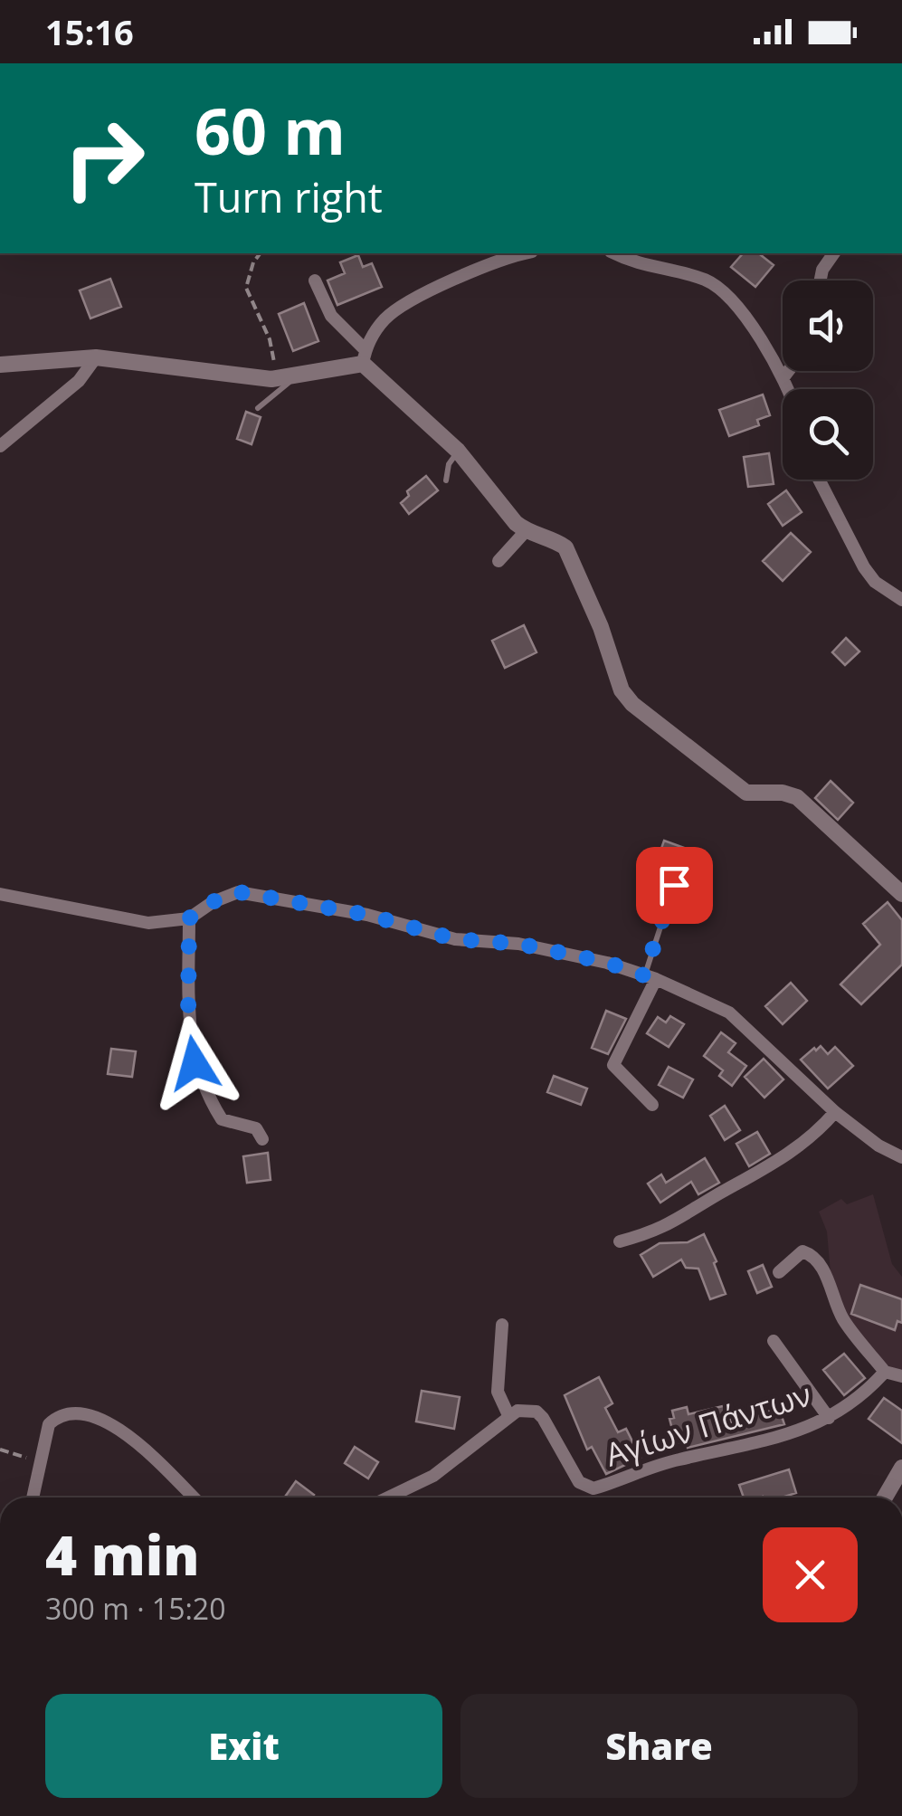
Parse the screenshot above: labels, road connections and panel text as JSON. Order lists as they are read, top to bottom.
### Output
{
  "streets": {
    "street": ["Αγίων Πάντων"]
  },
  "page": {
    "status": "15:16",
    "turn": ["60 m", "Turn right"],
    "heading": ["4 min", "300 m · 15:20"],
    "buttons": ["Exit", "Share"]
  }
}
